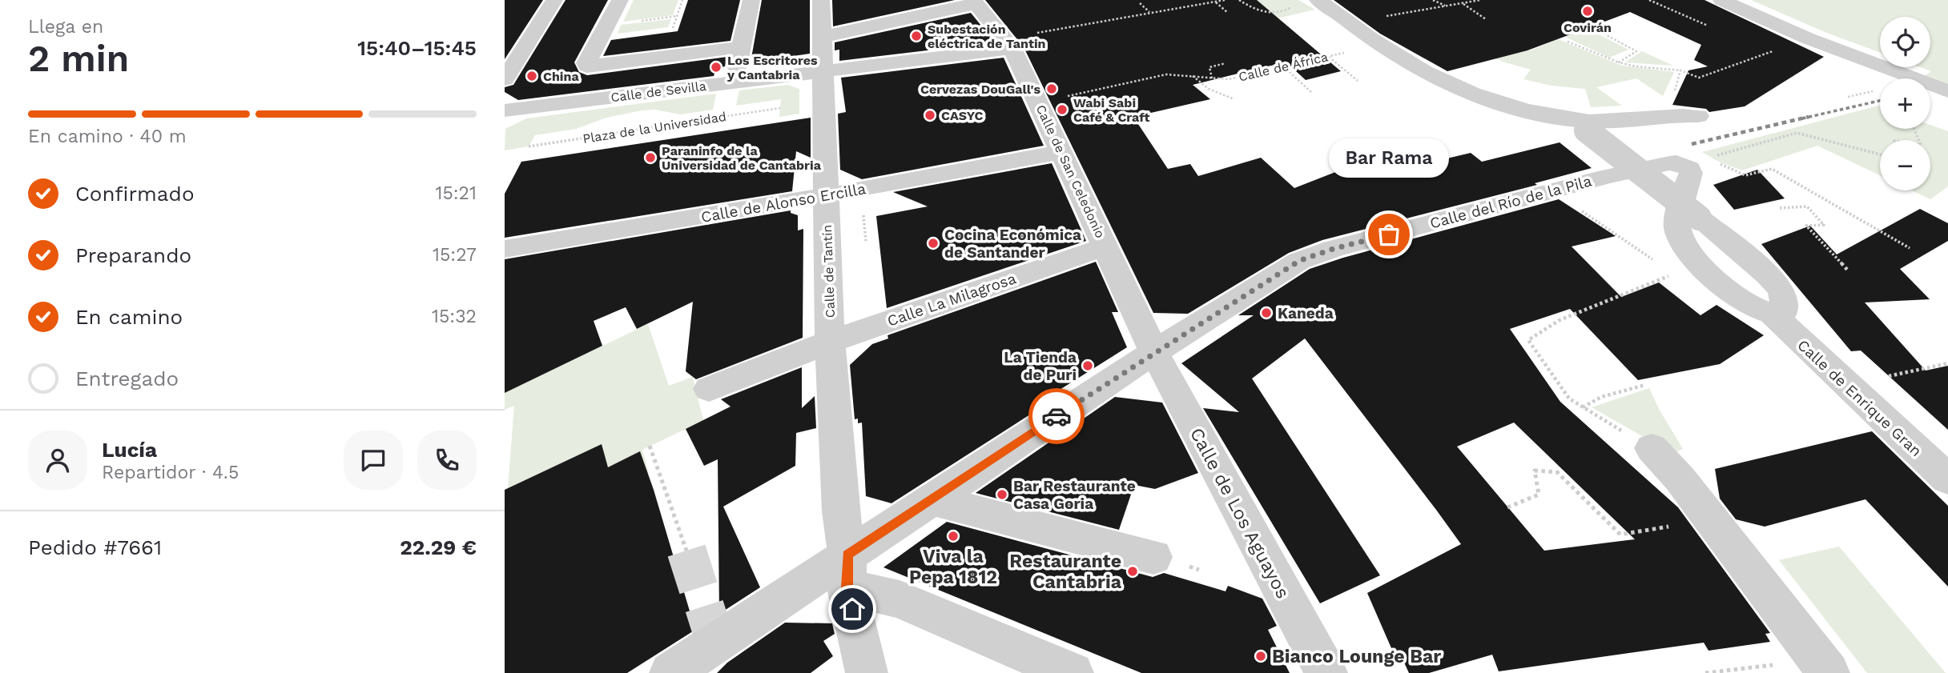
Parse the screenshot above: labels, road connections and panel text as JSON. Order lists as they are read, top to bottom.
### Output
{
  "streets": {
    "street": [
      "Calle de Sevilla",
      "Calle de San Celedonio",
      "Calle del Río de la Pila",
      "Calle de Alonso Ercilla",
      "Calle de Tantín",
      "Calle La Milagrosa",
      "Calle de Enrique Gran",
      "Calle de Los Aguayos"
    ],
    "path": ["Calle de África", "Plaza de la Universidad"]
  },
  "crossings": [
    ["Calle de Sevilla", "Calle de San Celedonio"],
    ["Calle de Sevilla", "Calle de Tantín"],
    ["Calle de San Celedonio", "Calle del Río de la Pila"],
    ["Calle de San Celedonio", "Calle de Alonso Ercilla"],
    ["Calle de San Celedonio", "Calle La Milagrosa"],
    ["Calle de San Celedonio", "Calle de Los Aguayos"],
    ["Calle del Río de la Pila", "Calle de Tantín"],
    ["Calle del Río de la Pila", "Calle de Enrique Gran"],
    ["Calle del Río de la Pila", "Calle de Los Aguayos"],
    ["Calle de Alonso Ercilla", "Calle de Tantín"],
    ["Calle de Tantín", "Calle La Milagrosa"]
  ],
  "places": [
    "Covirán",
    "Subestación eléctrica de Tantin",
    "Los Escritores y Cantabria",
    "China",
    "Cervezas DouGall's",
    "Wabi Sabi Café & Craft",
    "CASYC",
    "Paraninfo de la Universidad de Cantabria",
    "Bar Rama",
    "Cocina Económica de Santander",
    "Kaneda",
    "La Tienda de Puri",
    "Bar Restaurante Casa Goria",
    "Viva la Pepa 1812",
    "Restaurante Cantabria",
    "Bianco Lounge Bar"
  ],
  "page": {
    "heading": ["2 min", "Llega en", "15:40–15:45"],
    "panel": [
      "Lucía",
      "Repartidor · 4.5",
      "Pedido #7661",
      "22.29 €"
    ],
    "map_buttons": ["+", "−"],
    "bar": "En camino · 40 m",
    "bubble": "Bar Rama",
    "list": [
      ["Confirmado", "15:21"],
      ["Preparando", "15:27"],
      ["En camino", "15:32"],
      "Entregado"
    ]
  }
}
